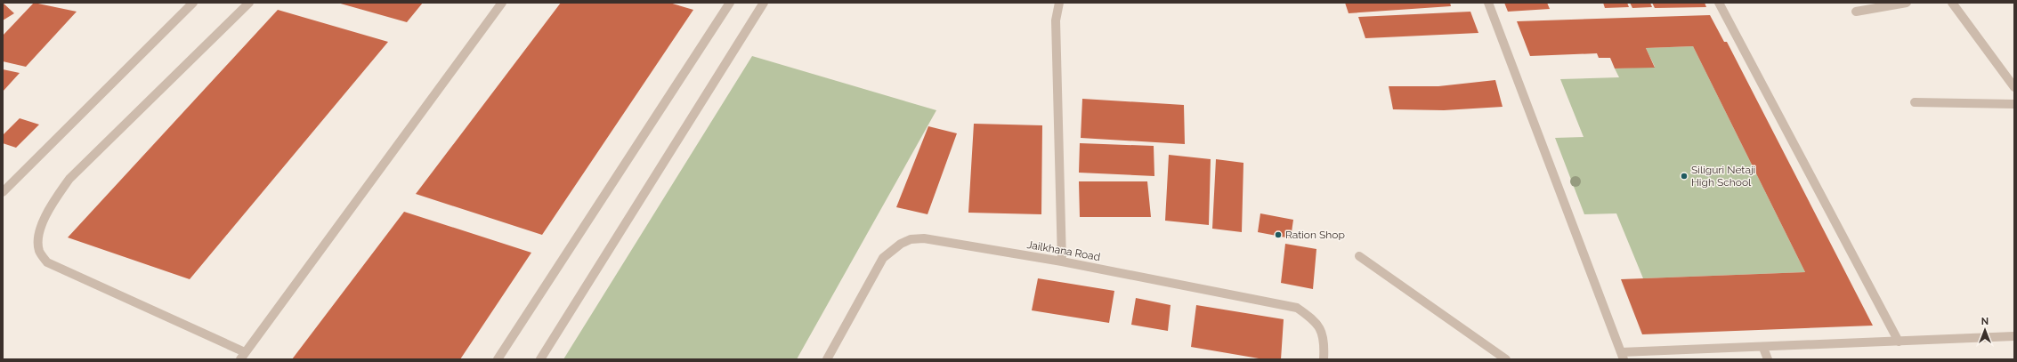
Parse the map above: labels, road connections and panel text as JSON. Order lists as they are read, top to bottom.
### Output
{
  "streets": {
    "street": ["Jailkhana Road"]
  },
  "places": ["Siliguri Netaji High School", "Ration Shop"],
  "north": "top"
}
